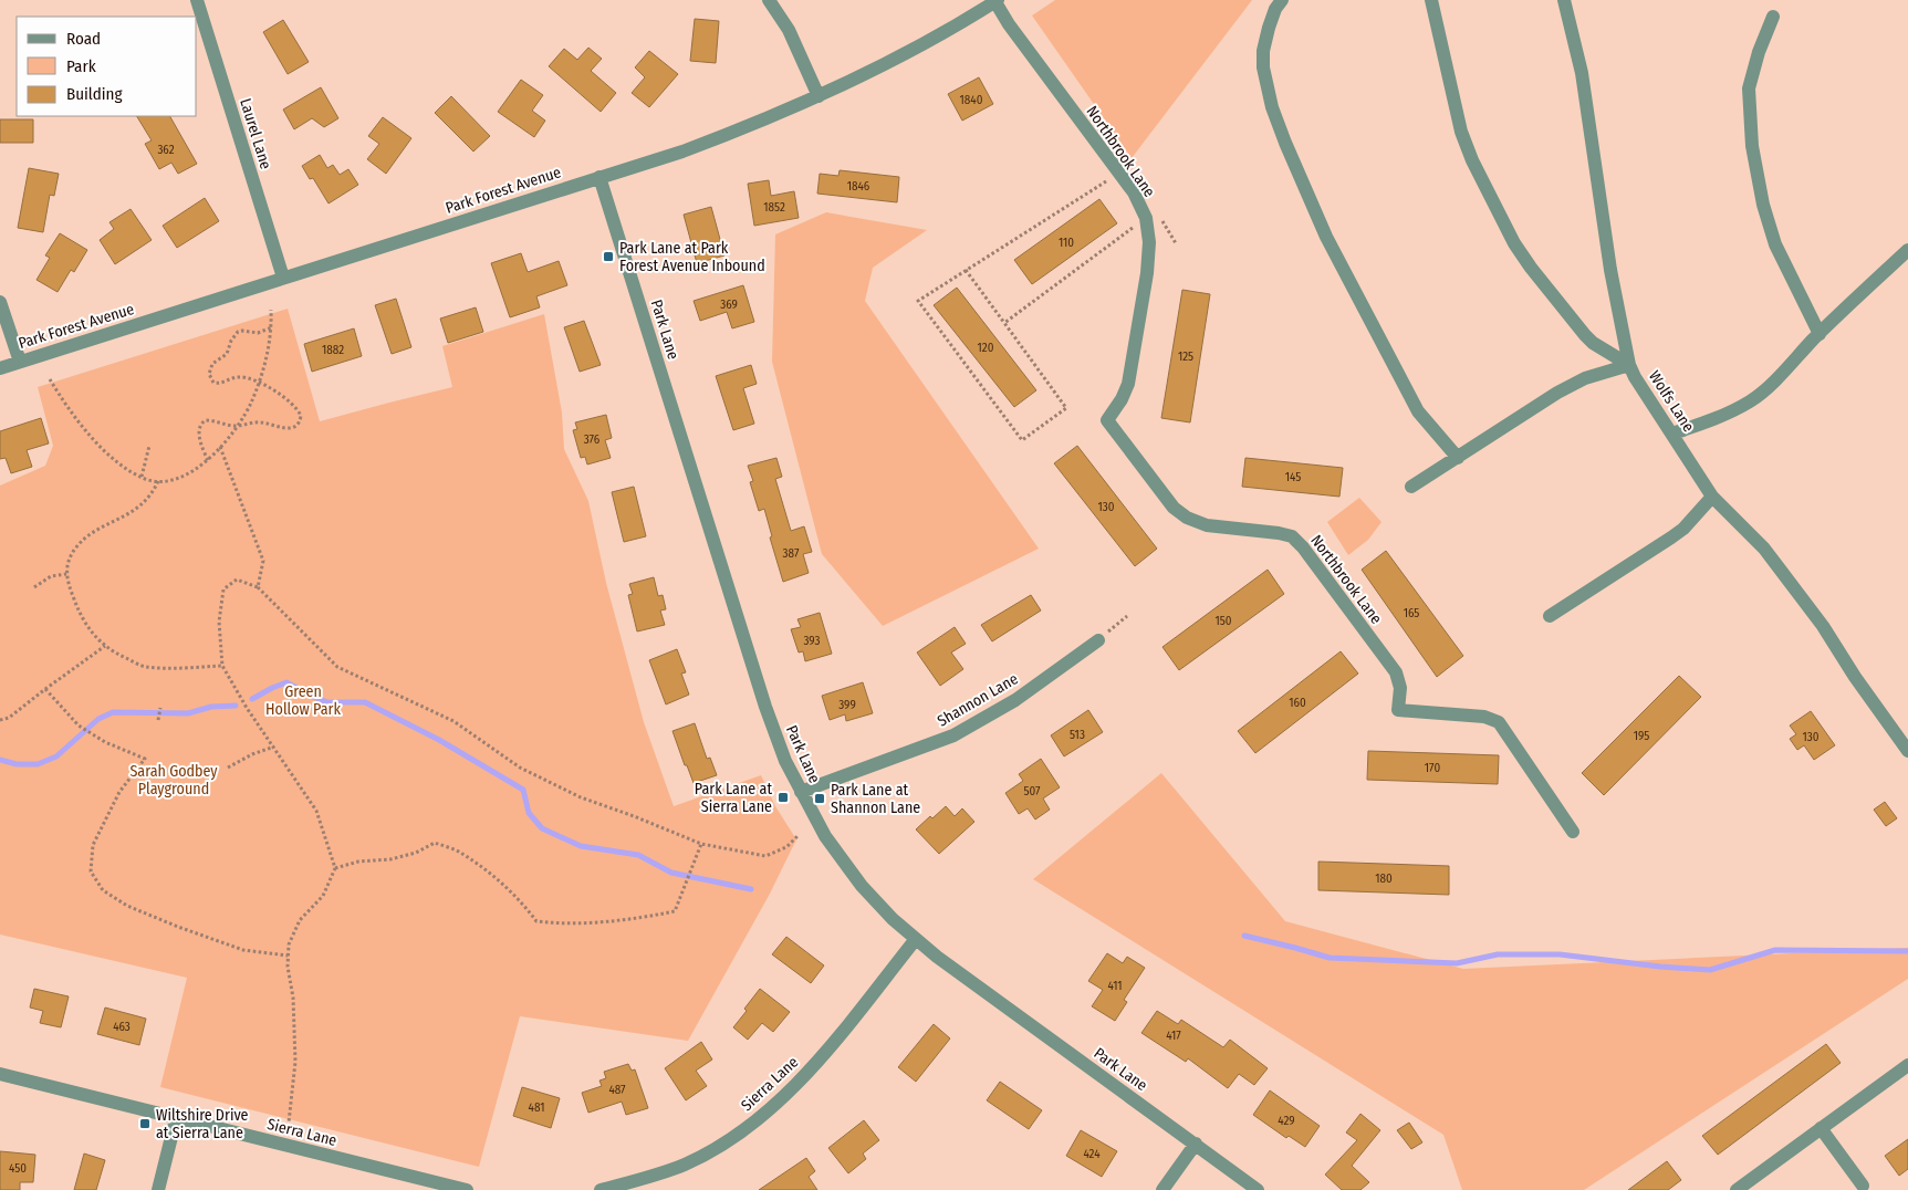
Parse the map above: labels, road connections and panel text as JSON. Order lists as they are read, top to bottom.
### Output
{
  "streets": {
    "street": [
      "Laurel Lane",
      "Northbrook Lane",
      "Park Forest Avenue",
      "Park Lane",
      "Wolfs Lane",
      "Shannon Lane",
      "Sierra Lane"
    ]
  },
  "crossings": [
    ["Laurel Lane", "Park Forest Avenue"],
    ["Northbrook Lane", "Park Forest Avenue"],
    ["Park Forest Avenue", "Park Lane"],
    ["Park Lane", "Shannon Lane"],
    ["Park Lane", "Sierra Lane"]
  ],
  "parks": ["Green Hollow Park", "Sarah Godbey Playground"],
  "places": {
    "transit": [
      "Park Lane at Park Forest Avenue Inbound",
      "Park Lane at Sierra Lane",
      "Park Lane at Shannon Lane",
      "Wiltshire Drive at Sierra Lane"
    ]
  },
  "house_numbers": [
    "1840",
    "362",
    "1846",
    "1852",
    "110",
    "369",
    "120",
    "1882",
    "125",
    "376",
    "145",
    "130",
    "387",
    "165",
    "150",
    "393",
    "160",
    "399",
    "513",
    "195",
    "130",
    "170",
    "507",
    "180",
    "411",
    "463",
    "417",
    "487",
    "481",
    "429",
    "424",
    "450"
  ],
  "legend": ["Road", "Park", "Building"]
}
